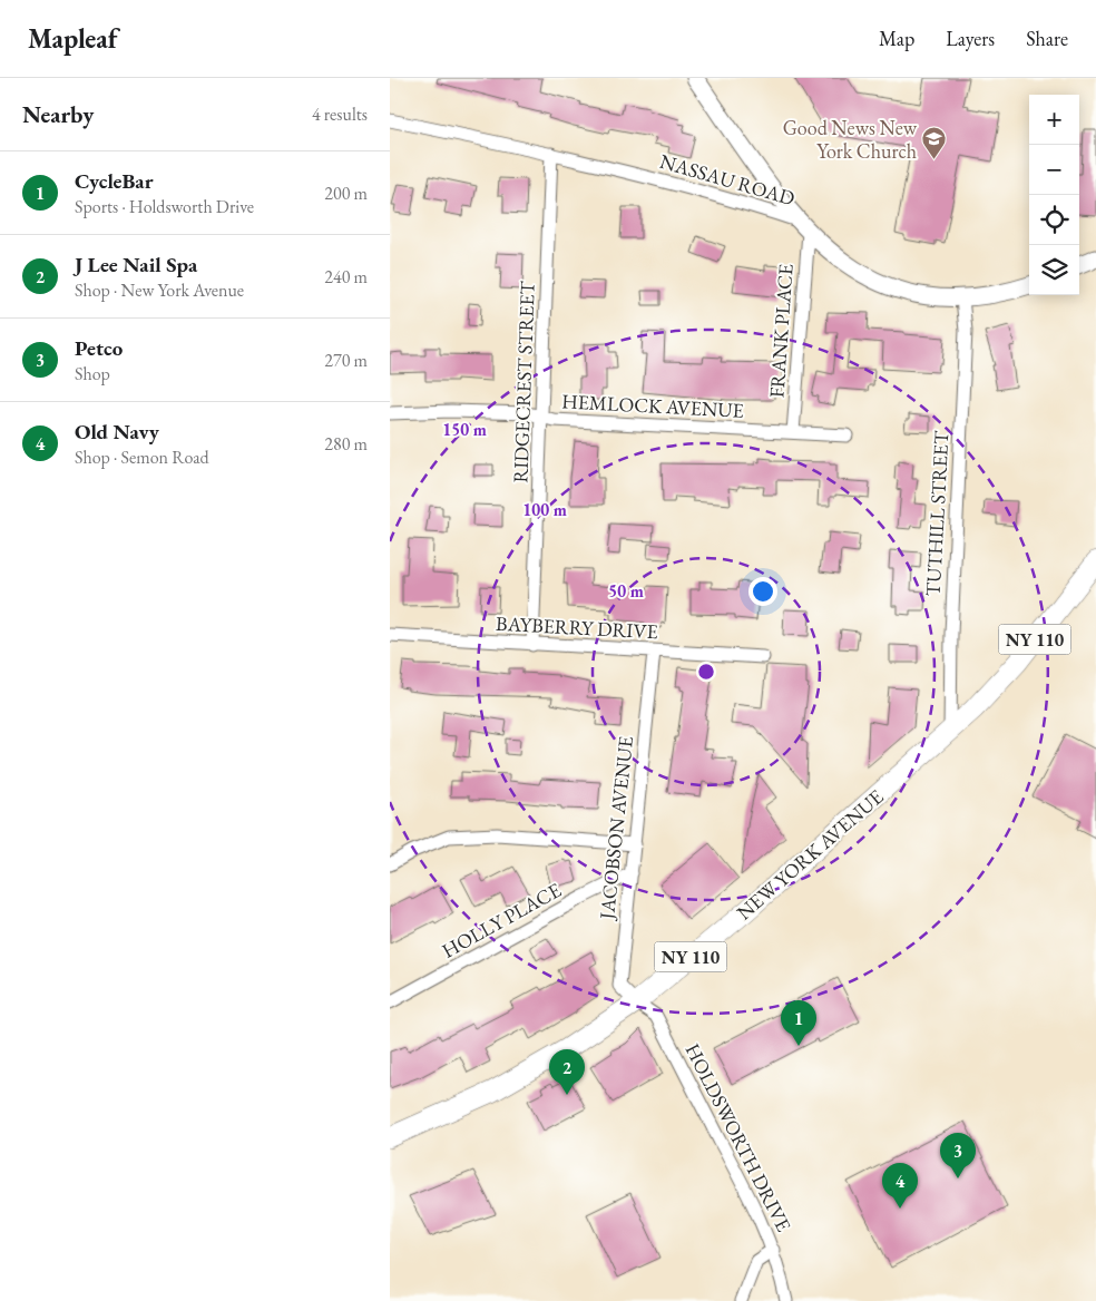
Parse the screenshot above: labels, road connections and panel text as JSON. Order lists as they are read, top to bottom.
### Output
{
  "streets": {
    "main road": ["NASSAU ROAD", "NY 110", "NEW YORK AVENUE"],
    "street": [
      "FRANK PLACE",
      "RIDGECREST STREET",
      "HEMLOCK AVENUE",
      "TUTHILL STREET",
      "BAYBERRY DRIVE",
      "JACOBSON AVENUE",
      "HOLLY PLACE",
      "HOLDSWORTH DRIVE"
    ]
  },
  "crossings": [
    ["NASSAU ROAD", "FRANK PLACE"],
    ["NASSAU ROAD", "RIDGECREST STREET"],
    ["NASSAU ROAD", "TUTHILL STREET"],
    ["FRANK PLACE", "HEMLOCK AVENUE"],
    ["RIDGECREST STREET", "HEMLOCK AVENUE"],
    ["RIDGECREST STREET", "BAYBERRY DRIVE"],
    ["TUTHILL STREET", "NEW YORK AVENUE"],
    ["BAYBERRY DRIVE", "JACOBSON AVENUE"],
    ["JACOBSON AVENUE", "NEW YORK AVENUE"],
    ["JACOBSON AVENUE", "HOLLY PLACE"],
    ["JACOBSON AVENUE", "HOLDSWORTH DRIVE"],
    ["NEW YORK AVENUE", "HOLDSWORTH DRIVE"]
  ],
  "places": {
    "school or university": ["Good News New York Church"]
  },
  "page": {
    "header": "Mapleaf",
    "nav": ["Map", "Layers", "Share"],
    "heading": ["Nearby", "4 results"],
    "map_buttons": ["+", "−"],
    "list": [
      {
        "mark": "1",
        "name": "CycleBar",
        "note": "Sports · Holdsworth Drive",
        "value": "200 m"
      },
      {
        "mark": "2",
        "name": "J Lee Nail Spa",
        "note": "Shop · New York Avenue",
        "value": "240 m"
      },
      {
        "mark": "3",
        "name": "Petco",
        "note": "Shop",
        "value": "270 m"
      },
      {
        "mark": "4",
        "name": "Old Navy",
        "note": "Shop · Semon Road",
        "value": "280 m"
      }
    ],
    "pins": [
      "1",
      "2",
      "3",
      "4"
    ]
  },
  "rings": ["150 m", "100 m", "50 m"]
}
